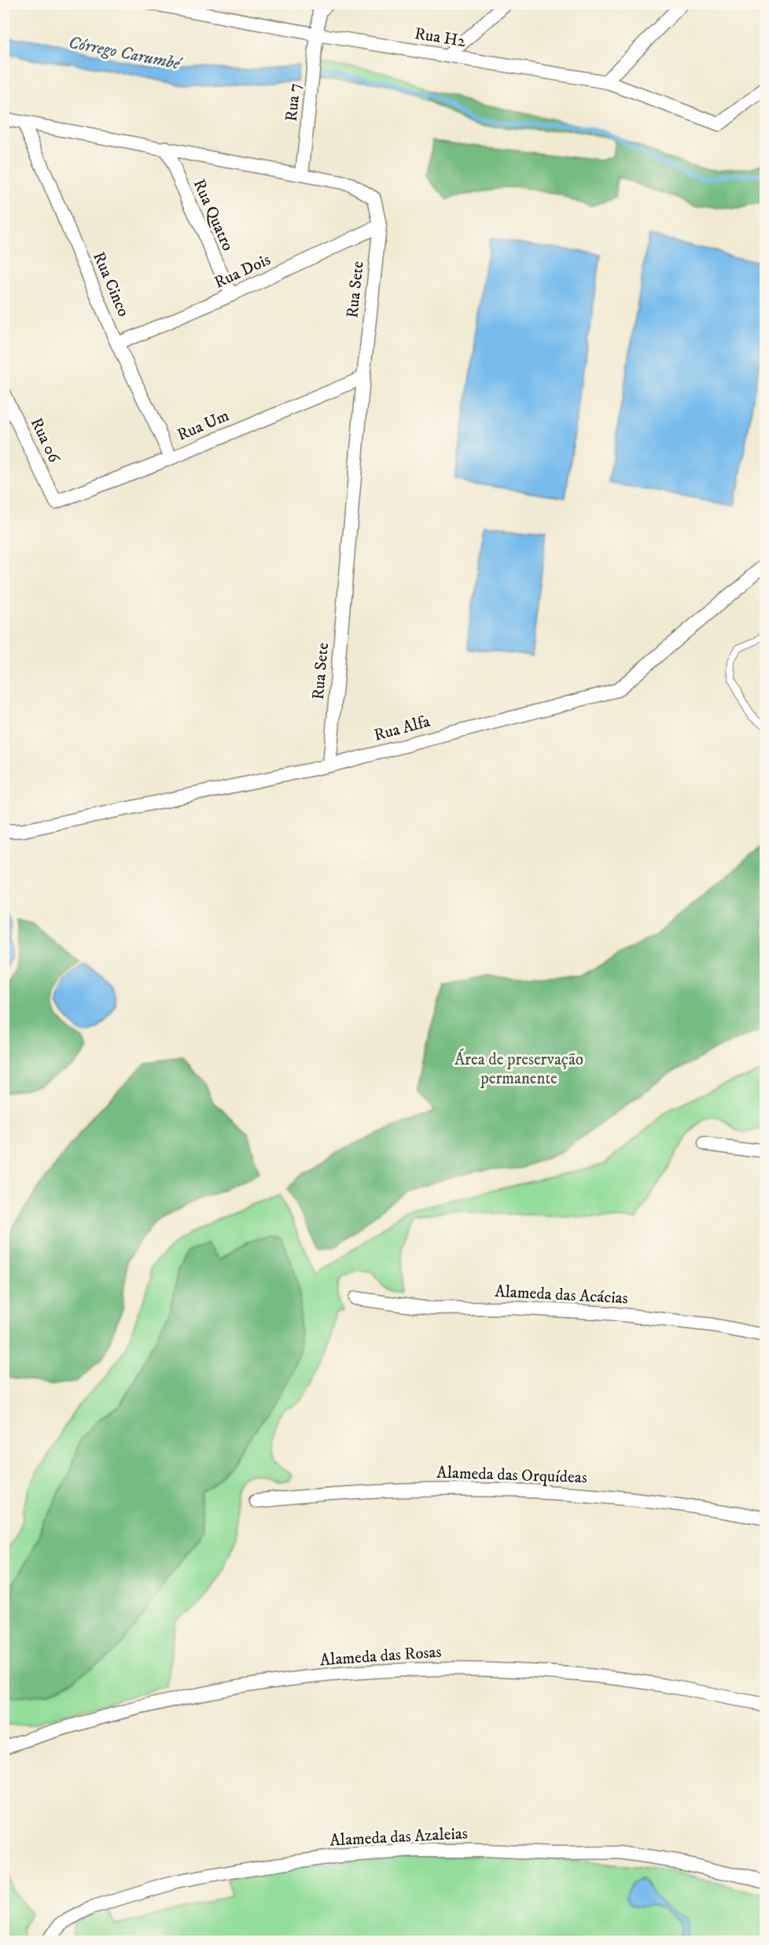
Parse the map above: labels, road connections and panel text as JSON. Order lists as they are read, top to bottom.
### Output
{
  "streets": {
    "street": [
      "Rua H2",
      "Rua 7",
      "Rua Quatro",
      "Rua Dois",
      "Rua Cinco",
      "Rua Sete",
      "Rua Um",
      "Rua 06",
      "Rua Alfa",
      "Alameda das Acácias",
      "Alameda das Orquídeas",
      "Alameda das Rosas",
      "Alameda das Azaleias"
    ]
  },
  "crossings": [
    ["Rua H2", "Rua 7"],
    ["Rua 7", "Rua Sete"],
    ["Rua Quatro", "Rua Dois"],
    ["Rua Quatro", "Rua Sete"],
    ["Rua Dois", "Rua Cinco"],
    ["Rua Dois", "Rua Sete"],
    ["Rua Cinco", "Rua Sete"],
    ["Rua Cinco", "Rua Um"],
    ["Rua Sete", "Rua Um"],
    ["Rua Sete", "Rua Alfa"],
    ["Rua Um", "Rua 06"]
  ],
  "water": ["Córrego Carumbé"],
  "parks": ["Área de preservação permanente"]
}
